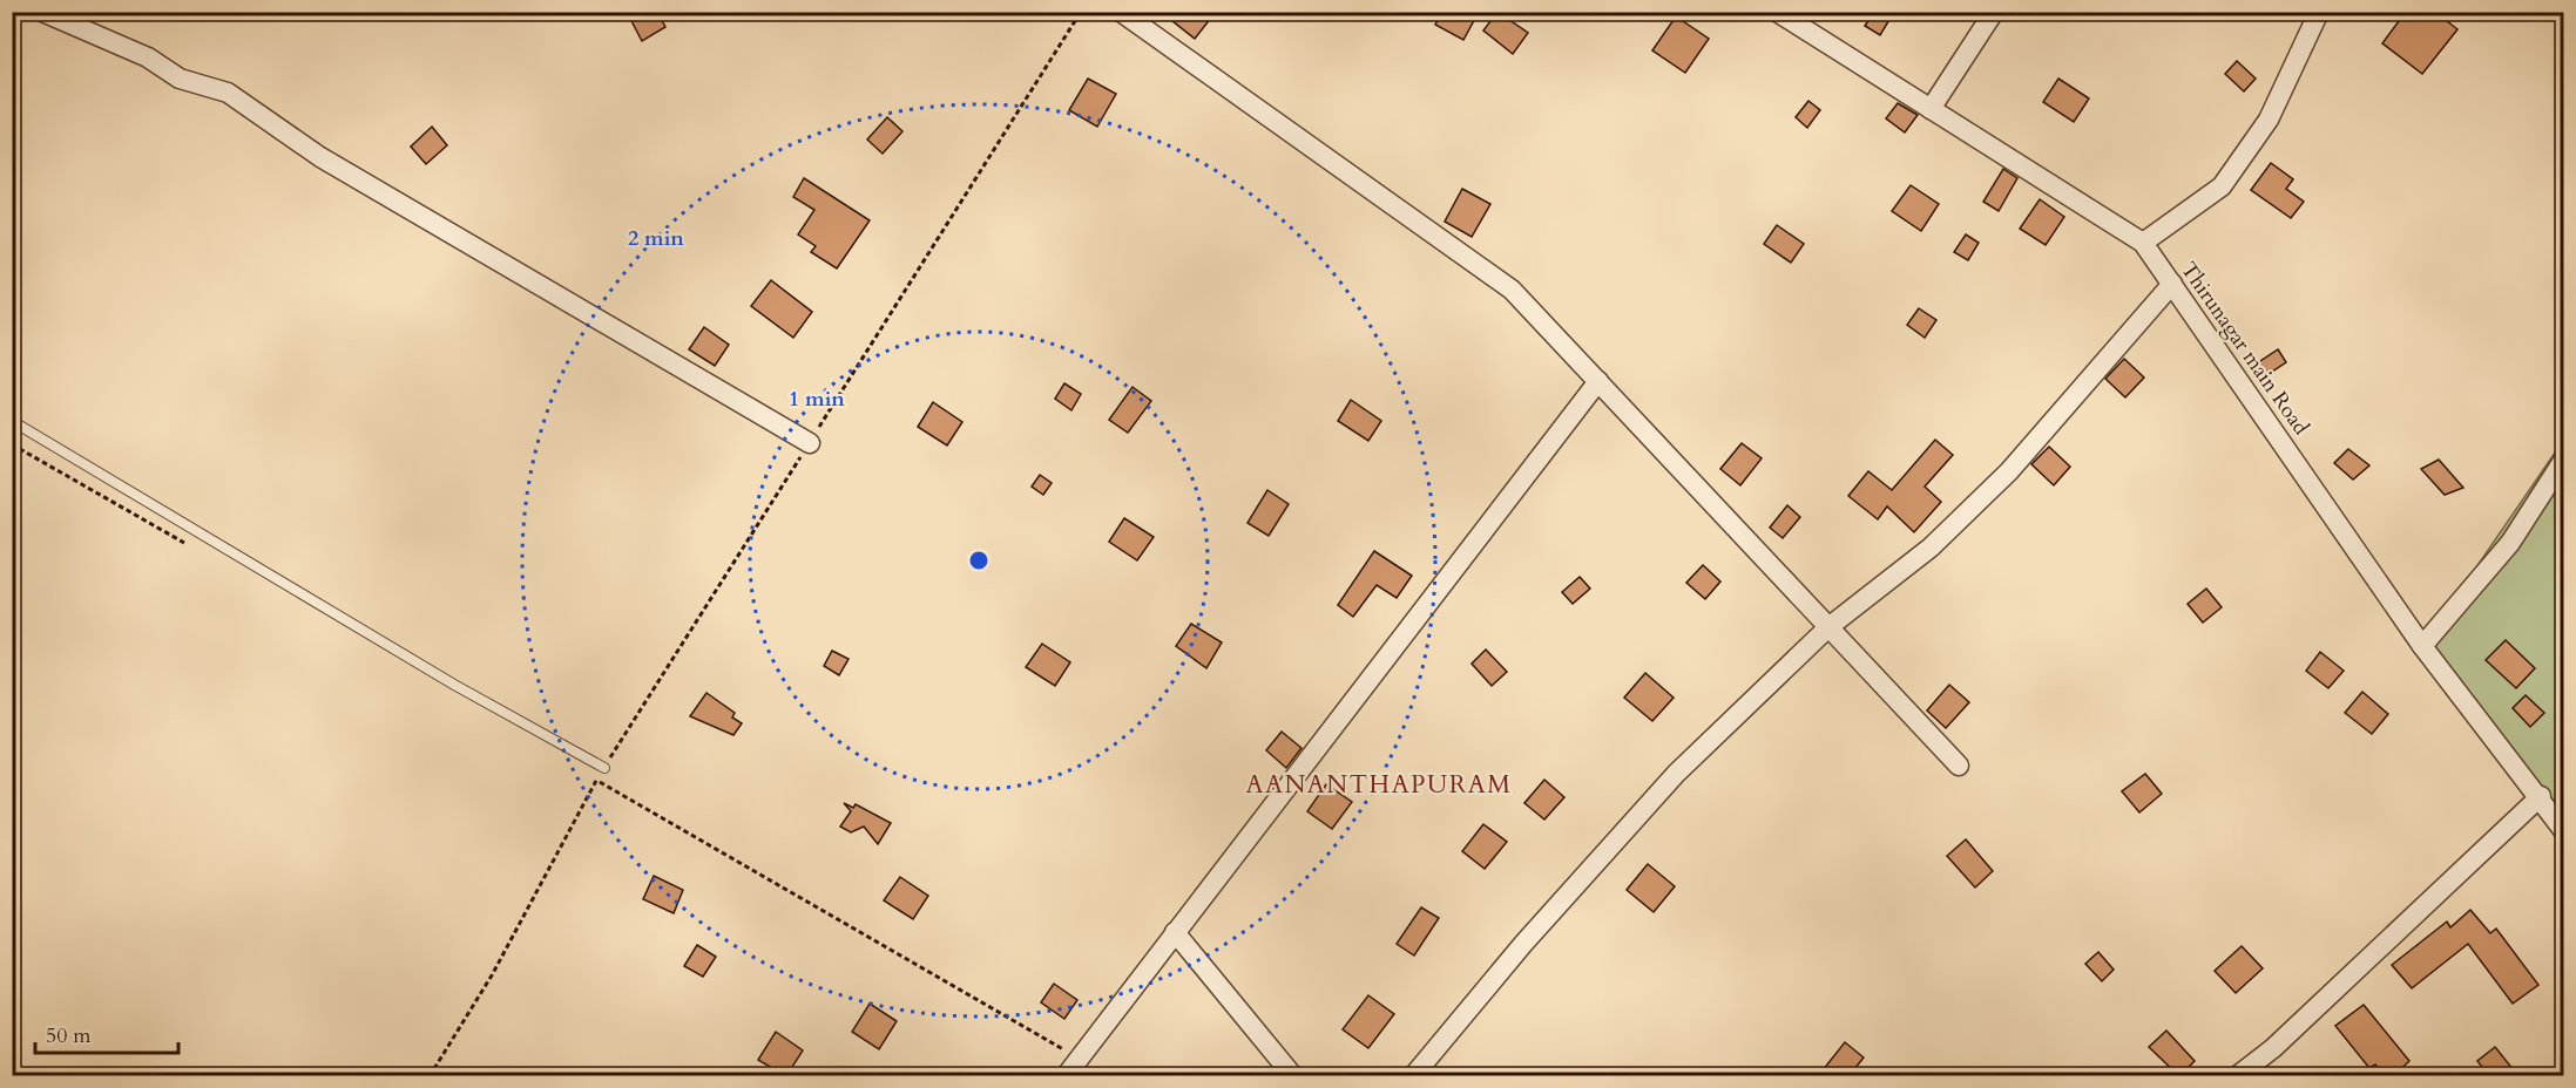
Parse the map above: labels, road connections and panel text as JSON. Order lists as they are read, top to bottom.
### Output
{
  "streets": {
    "street": ["Thirunagar main Road"]
  },
  "districts": ["AANANTHAPURAM"],
  "scale_bar": "50 m",
  "rings": ["2 min", "1 min"]
}
